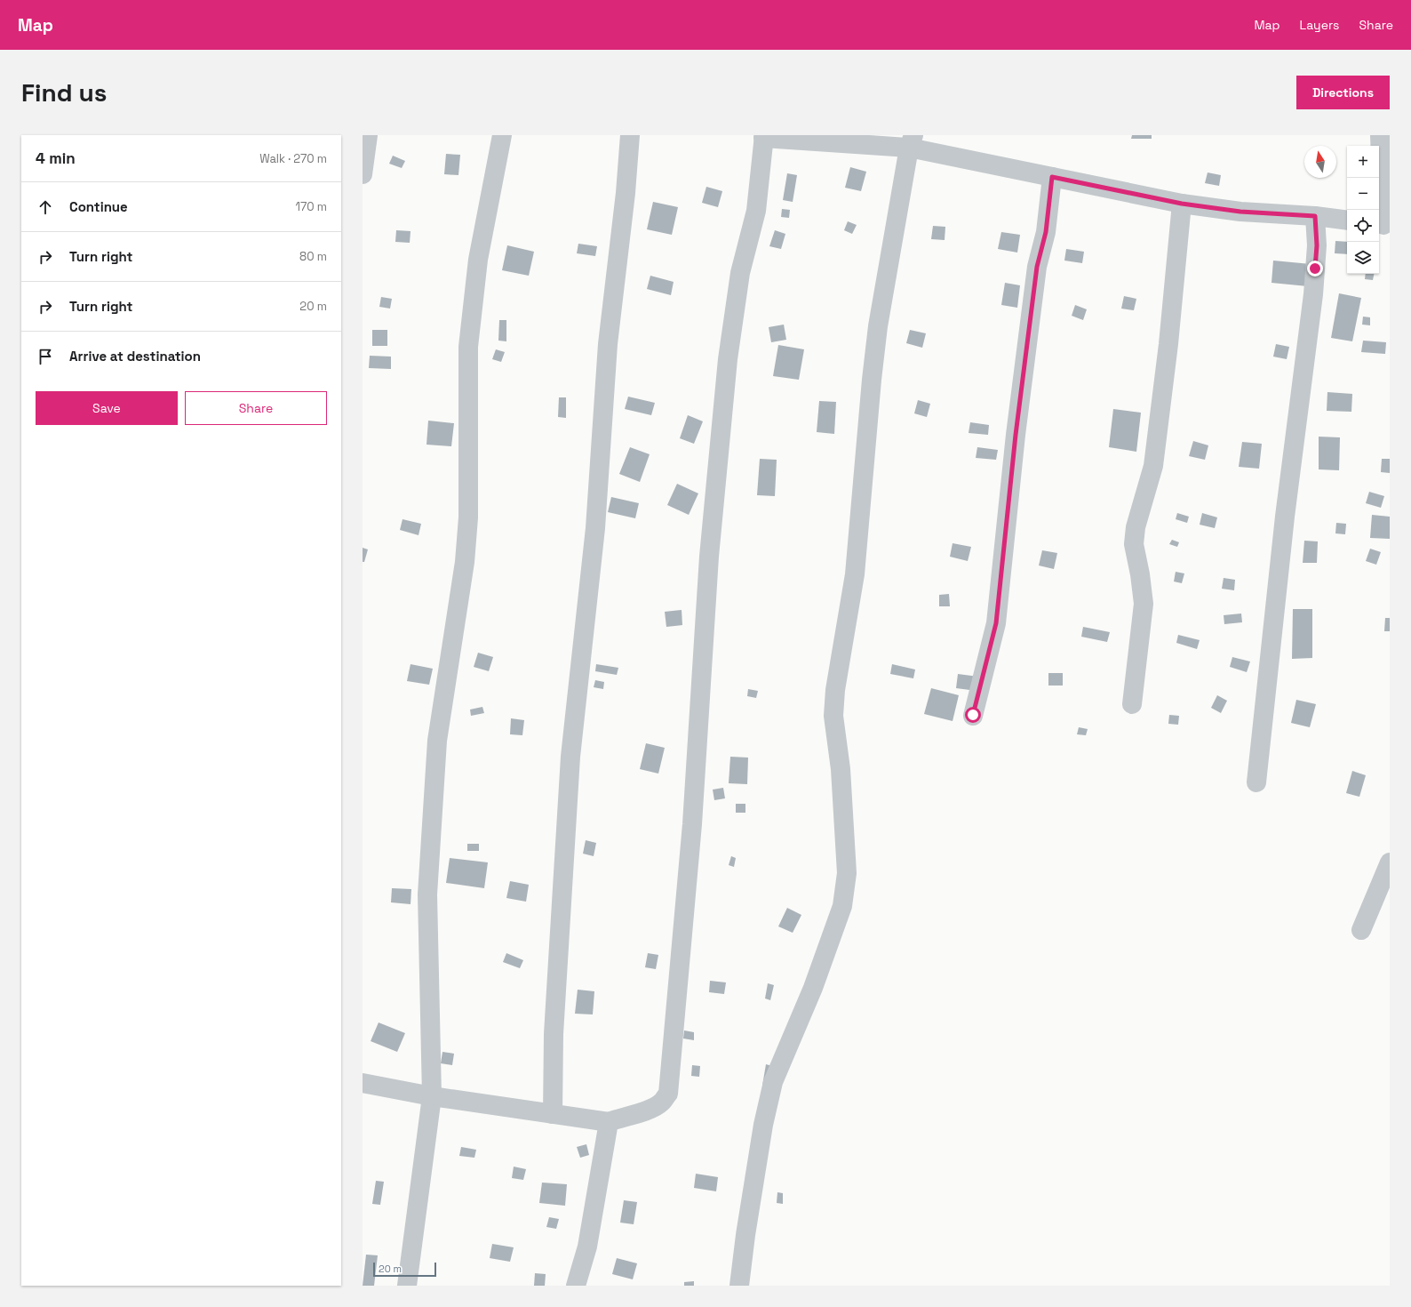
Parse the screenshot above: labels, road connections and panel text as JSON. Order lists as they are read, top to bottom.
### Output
{
  "scale_bar": "20 m",
  "north": "top",
  "page": {
    "header": "Map",
    "nav": ["Map", "Layers", "Share"],
    "buttons": [
      "Directions",
      ["Save", "Share"]
    ],
    "title": "Find us",
    "heading": ["4 min", "Walk · 270 m"],
    "map_buttons": ["+", "−"],
    "list": [
      ["Continue", "170 m"],
      ["Turn right", "80 m"],
      ["Turn right", "20 m"],
      "Arrive at destination"
    ],
    "scale": "20 m"
  }
}
